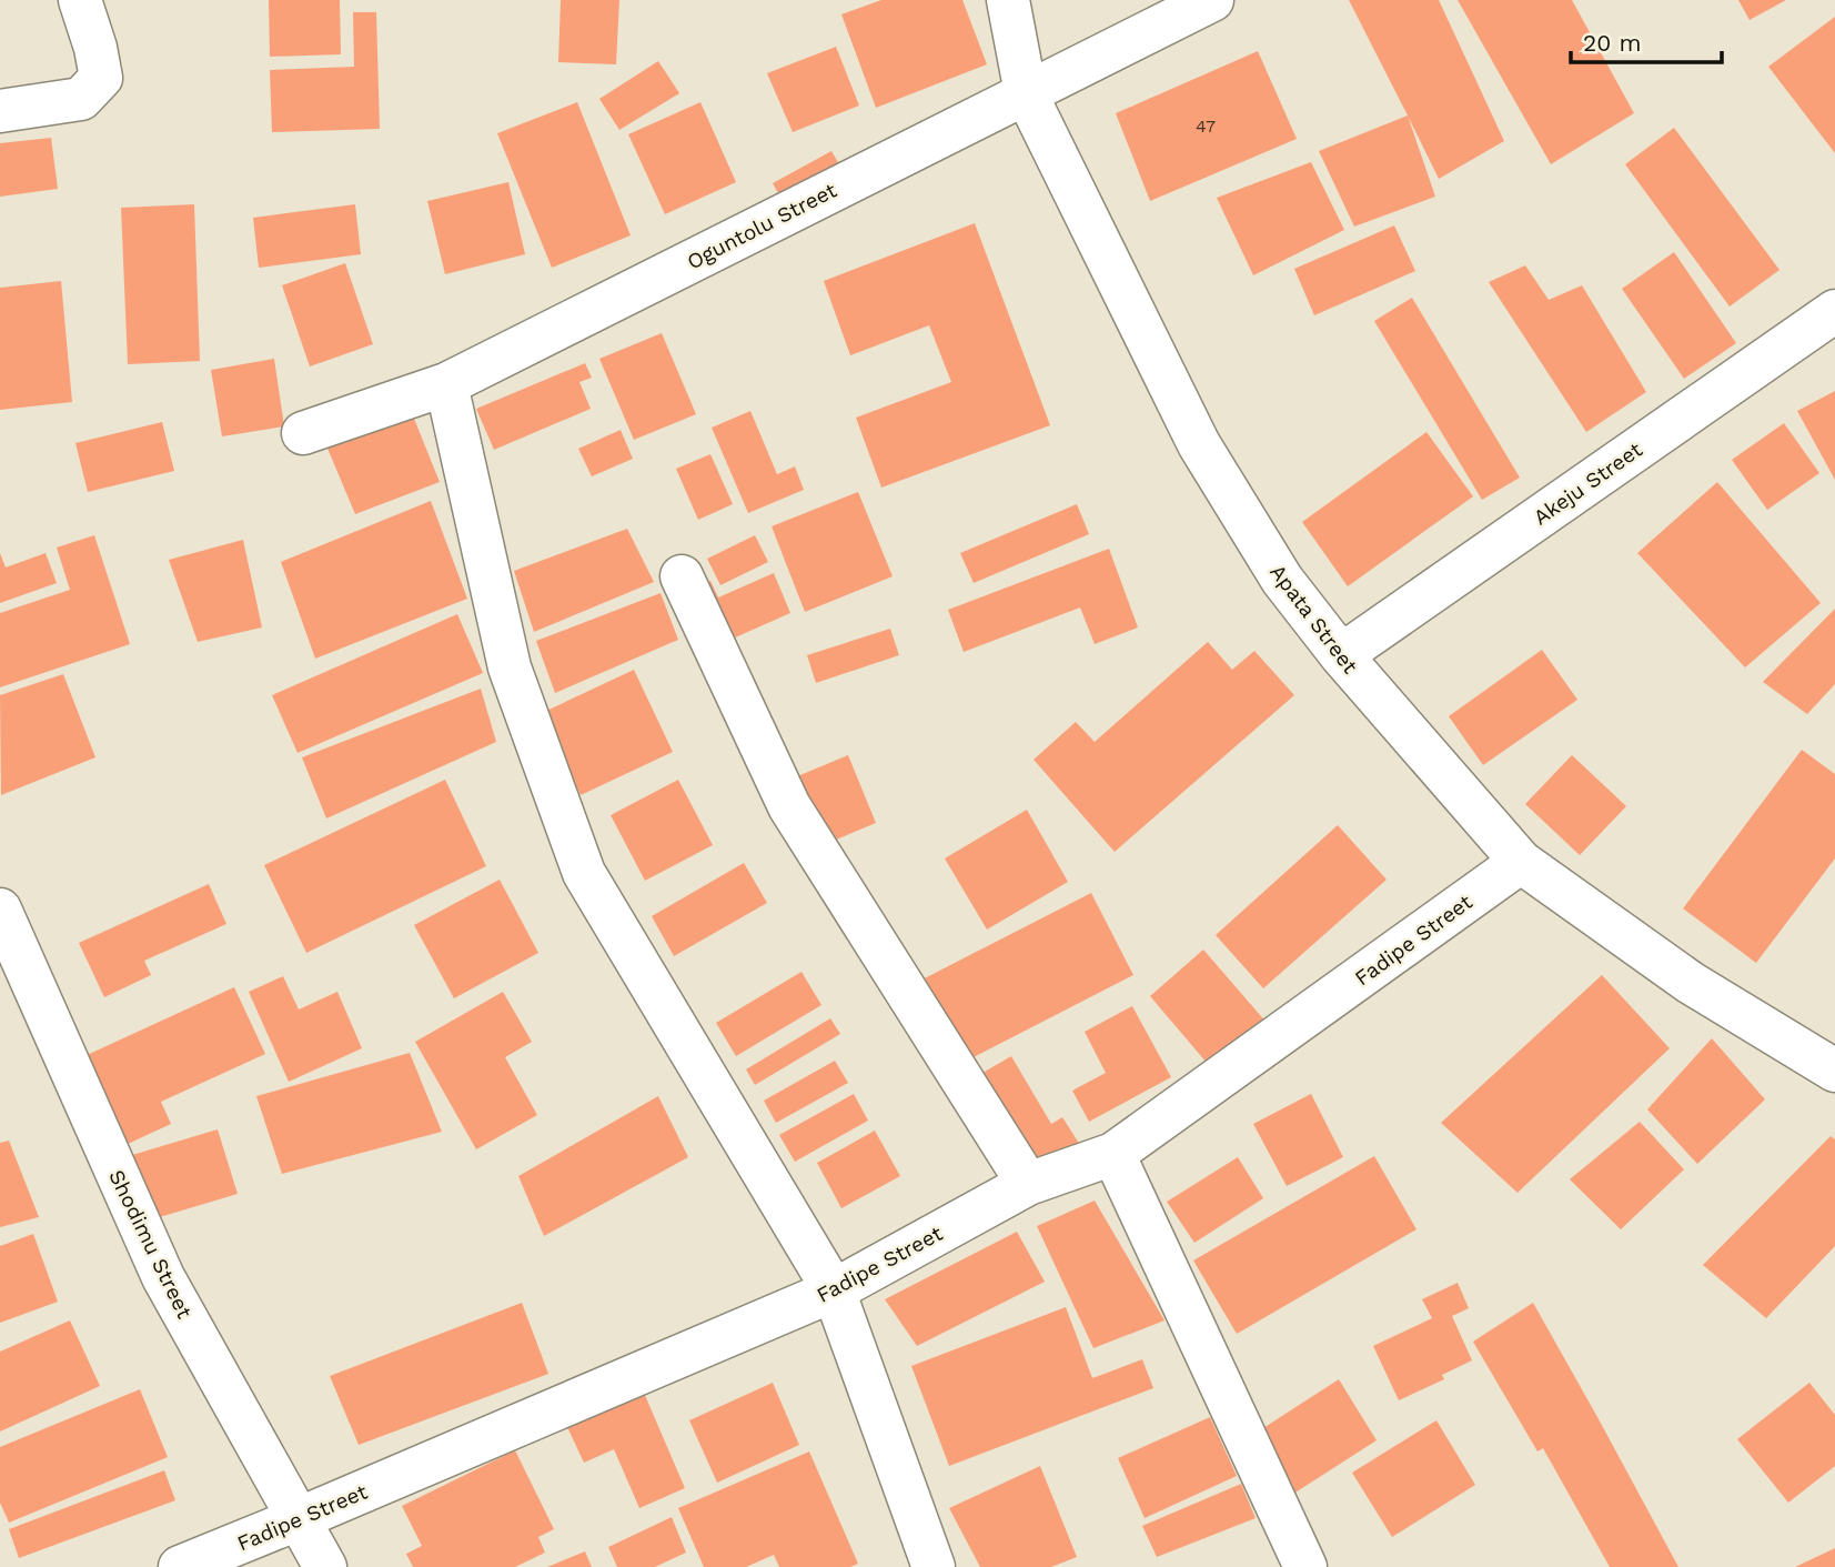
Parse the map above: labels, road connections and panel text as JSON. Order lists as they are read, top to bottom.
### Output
{
  "streets": {
    "street": [
      "Oguntolu Street",
      "Akeju Street",
      "Apata Street",
      "Fadipe Street",
      "Shodimu Street"
    ]
  },
  "crossings": [
    ["Oguntolu Street", "Apata Street"],
    ["Akeju Street", "Apata Street"],
    ["Apata Street", "Fadipe Street"],
    ["Fadipe Street", "Shodimu Street"]
  ],
  "house_numbers": ["47"],
  "scale_bar": "20 m"
}
